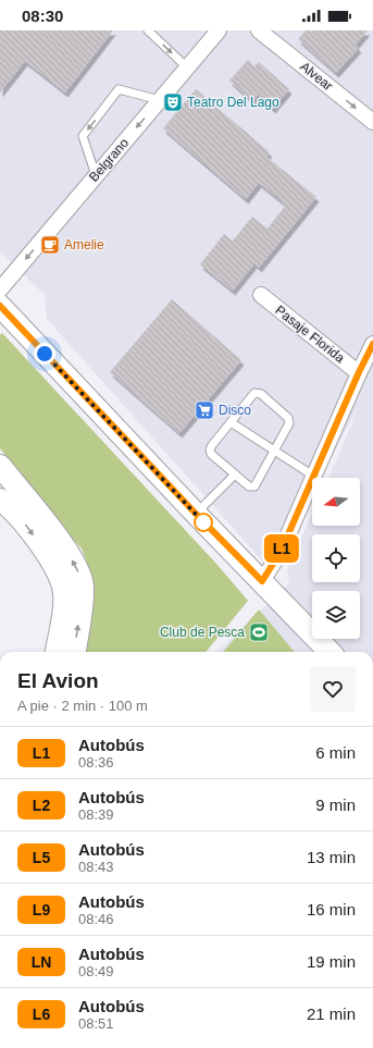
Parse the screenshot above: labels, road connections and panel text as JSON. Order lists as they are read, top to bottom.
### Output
{
  "streets": {
    "street": ["Alvear", "Belgrano", "Pasaje Florida"]
  },
  "one_way": ["Alvear", "Belgrano"],
  "places": {
    "theatre": ["Teatro Del Lago"],
    "cafe": ["Amelie"],
    "supermarket": ["Disco"],
    "sports": ["Club de Pesca"]
  },
  "lines": ["bus line L1"],
  "north": "left",
  "page": {
    "status": "08:30",
    "on_map": "L1",
    "heading": ["El Avion", "A pie · 2 min · 100 m"],
    "list": [
      {
        "mark": "L1",
        "name": "Autobús",
        "note": "08:36",
        "value": "6 min"
      },
      {
        "mark": "L2",
        "name": "Autobús",
        "note": "08:39",
        "value": "9 min"
      },
      {
        "mark": "L5",
        "name": "Autobús",
        "note": "08:43",
        "value": "13 min"
      },
      {
        "mark": "L9",
        "name": "Autobús",
        "note": "08:46",
        "value": "16 min"
      },
      {
        "mark": "LN",
        "name": "Autobús",
        "note": "08:49",
        "value": "19 min"
      },
      {
        "mark": "L6",
        "name": "Autobús",
        "note": "08:51",
        "value": "21 min"
      }
    ]
  }
}
